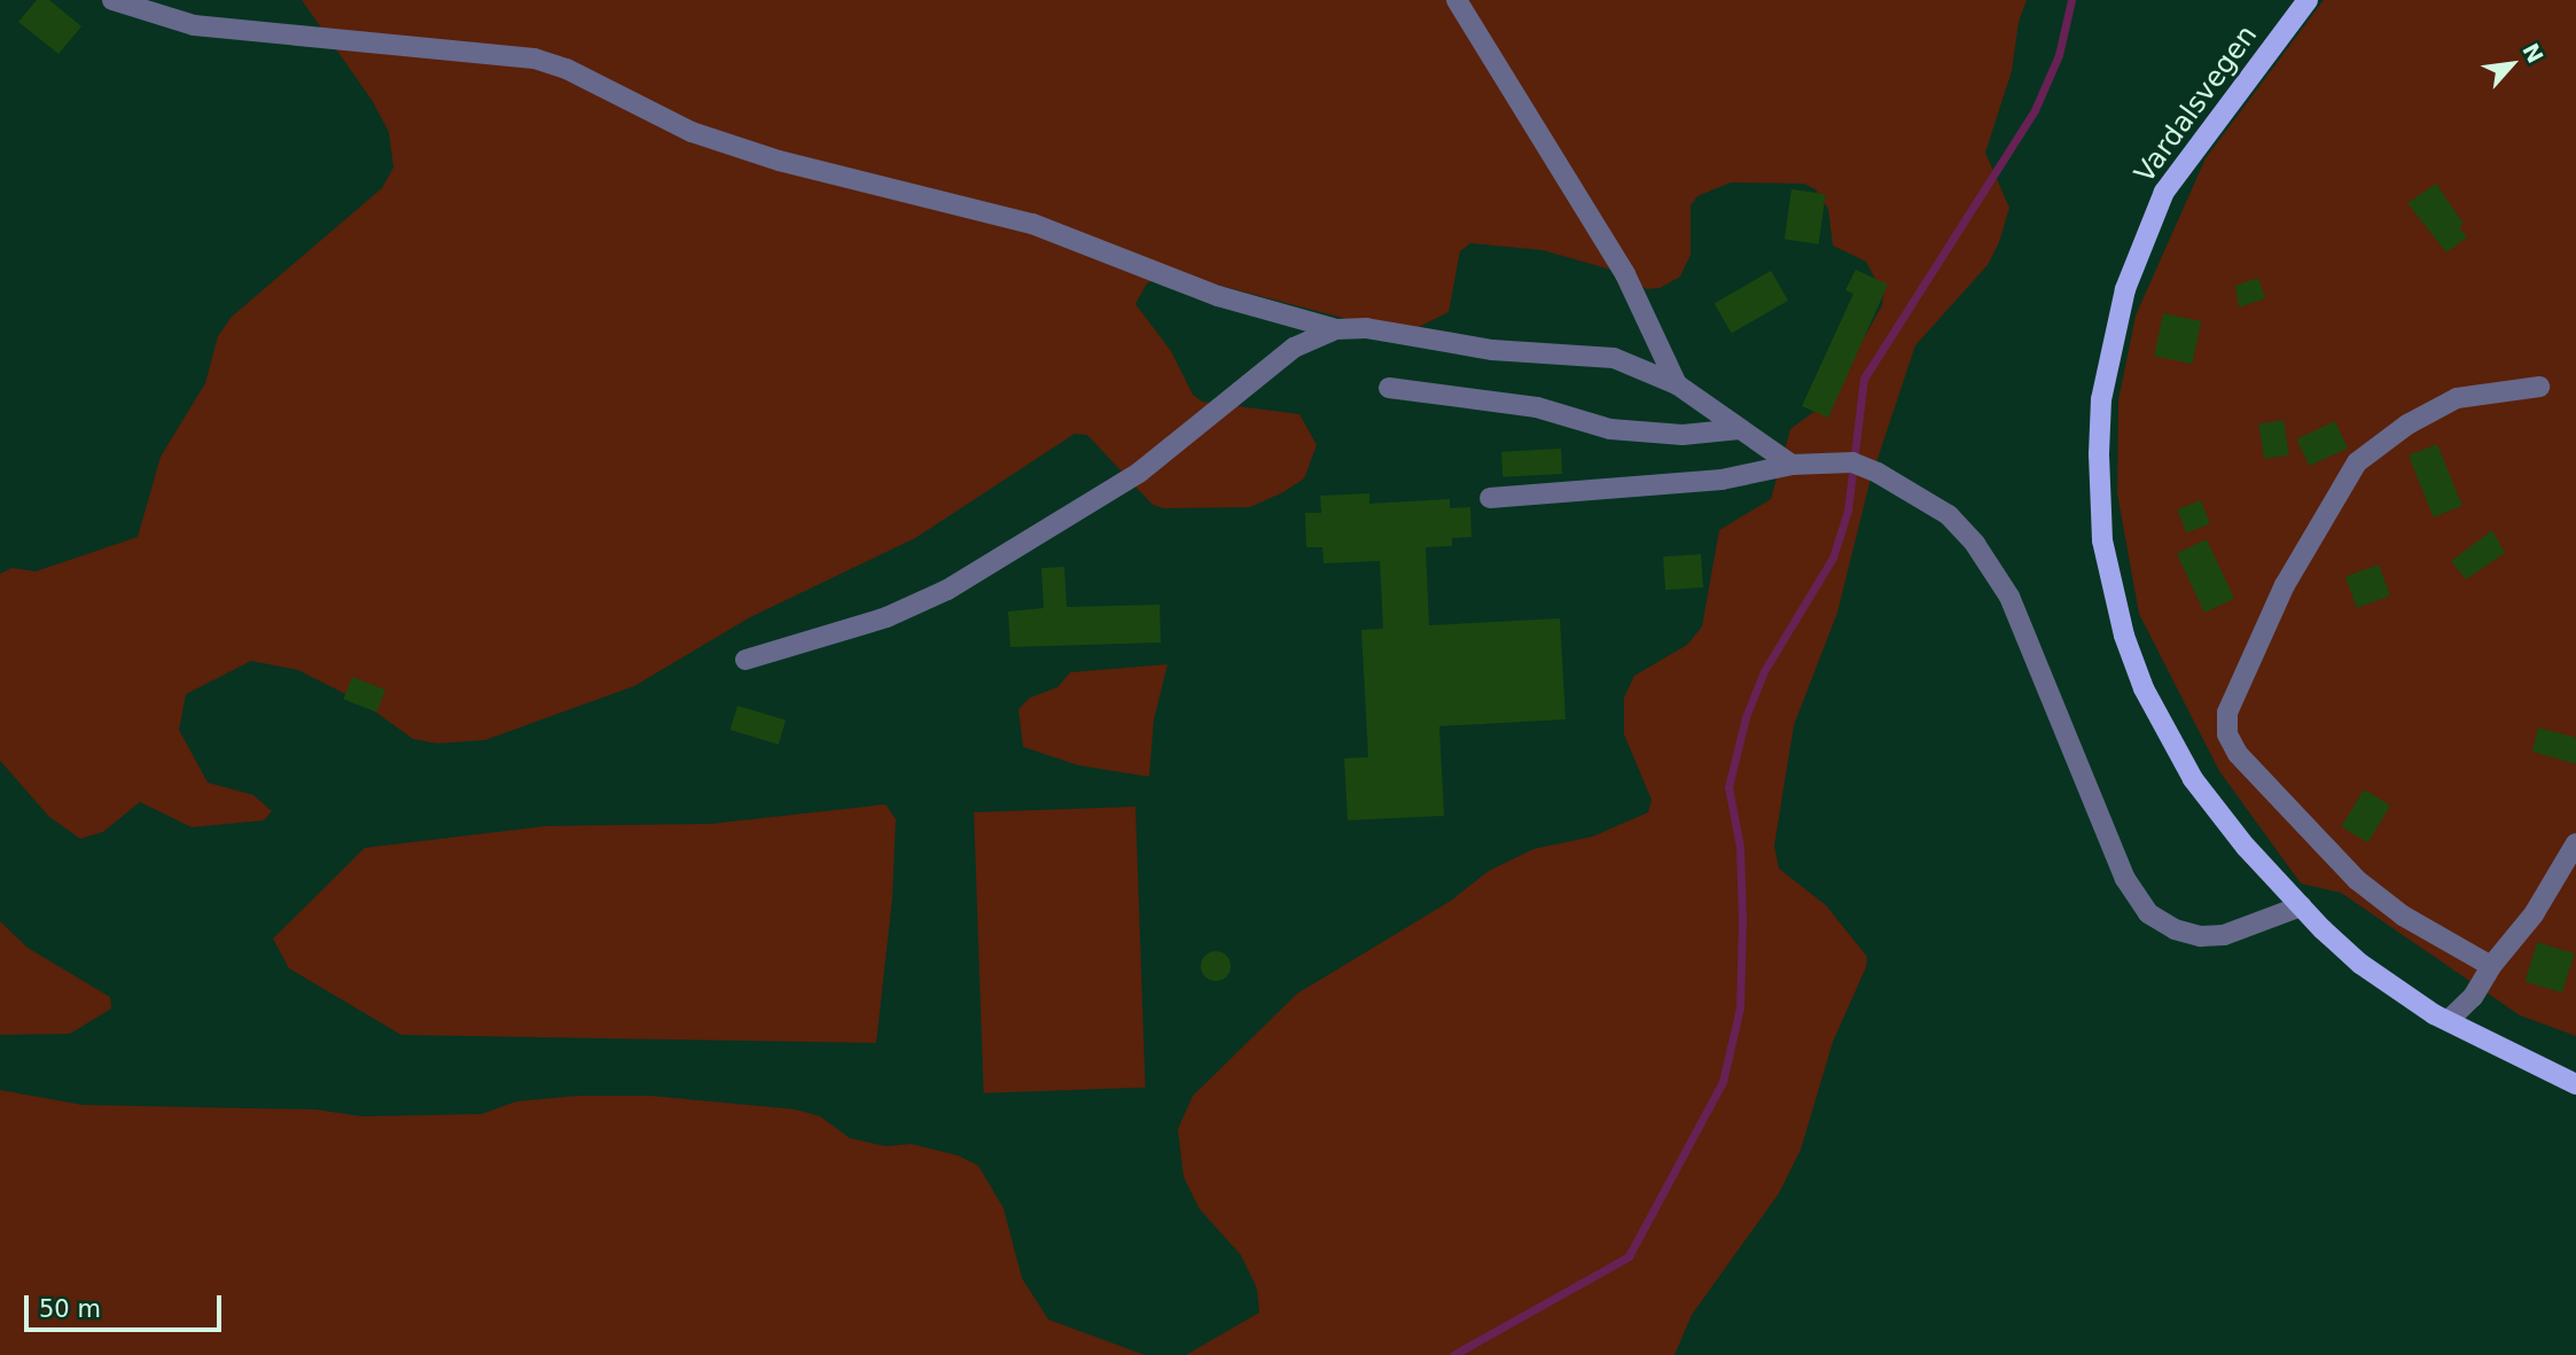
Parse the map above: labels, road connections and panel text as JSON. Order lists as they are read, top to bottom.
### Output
{
  "streets": {
    "main road": ["Vardalsvegen"]
  },
  "scale_bar": "50 m",
  "north": "top right"
}
